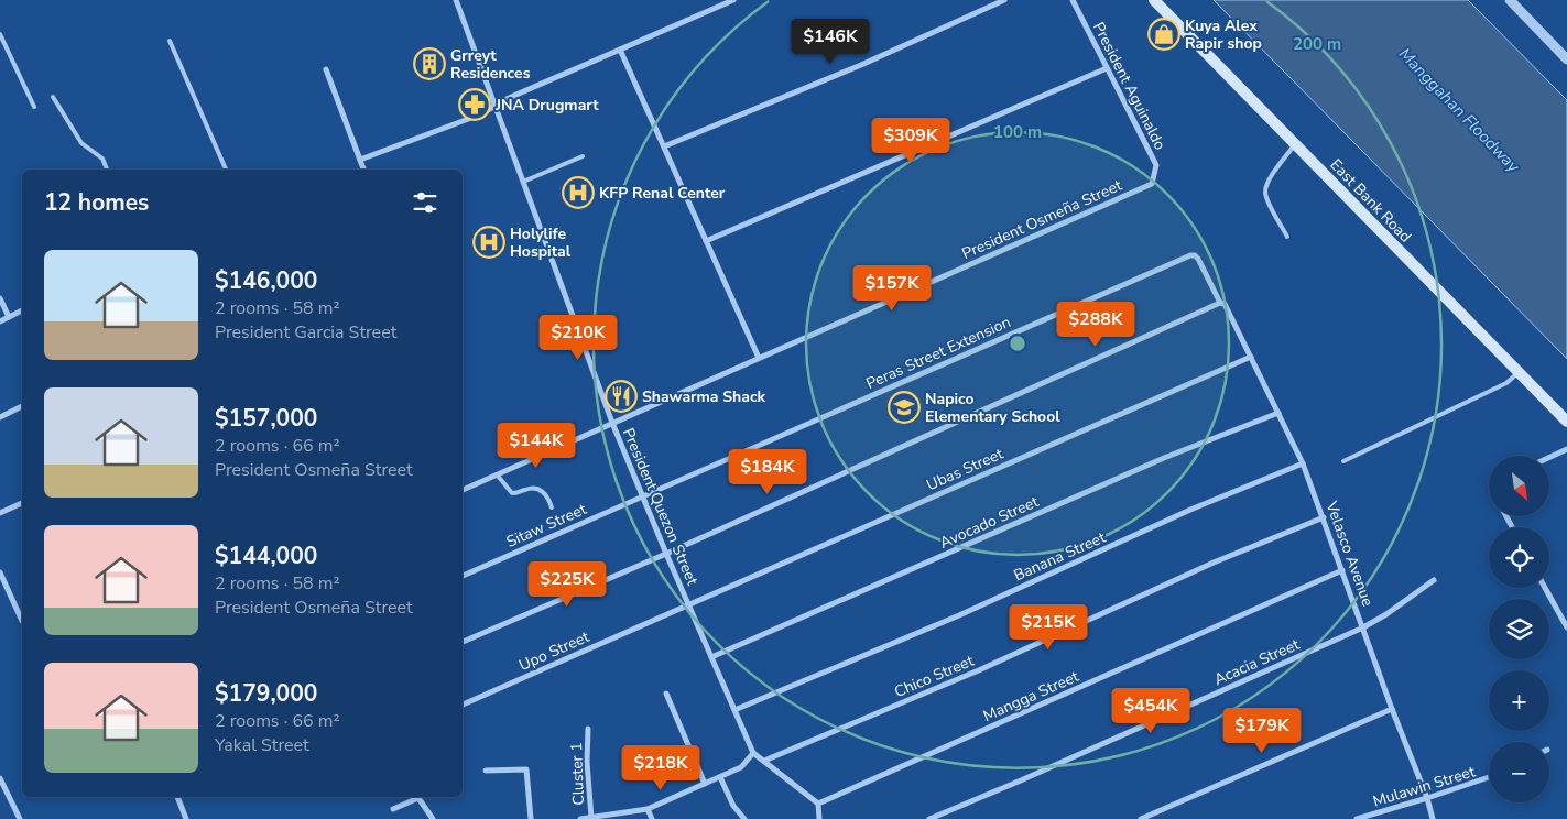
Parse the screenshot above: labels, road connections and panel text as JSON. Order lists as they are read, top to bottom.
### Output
{
  "streets": {
    "main road": ["East Bank Road"],
    "street": [
      "President Aguinaldo",
      "President Osmeña Street",
      "Peras Street Extension",
      "Ubas Street",
      "President Quezon Street",
      "Avocado Street",
      "Sitaw Street",
      "Velasco Avenue",
      "Banana Street",
      "Upo Street",
      "Acacia Street",
      "Chico Street",
      "Mangga Street",
      "Cluster 1",
      "Mulawin Street"
    ]
  },
  "crossings": [
    ["President Aguinaldo", "President Osmeña Street"],
    ["President Osmeña Street", "President Quezon Street"],
    ["Peras Street Extension", "President Quezon Street"],
    ["Peras Street Extension", "Sitaw Street"],
    ["Peras Street Extension", "Velasco Avenue"],
    ["Ubas Street", "President Quezon Street"],
    ["Ubas Street", "Velasco Avenue"],
    ["Ubas Street", "Upo Street"],
    ["President Quezon Street", "Avocado Street"],
    ["President Quezon Street", "Sitaw Street"],
    ["President Quezon Street", "Banana Street"],
    ["President Quezon Street", "Upo Street"],
    ["Avocado Street", "Velasco Avenue"],
    ["Velasco Avenue", "Banana Street"],
    ["Velasco Avenue", "Acacia Street"],
    ["Velasco Avenue", "Chico Street"],
    ["Velasco Avenue", "Mangga Street"],
    ["Velasco Avenue", "Mulawin Street"]
  ],
  "water": ["Manggahan Floodway"],
  "places": {
    "shop": ["Kuya Alex Rapir shop"],
    "building": ["Grreyt Residences"],
    "pharmacy": ["JNA Drugmart"],
    "hospital": ["KFP Renal Center", "Holylife Hospital"],
    "restaurant": ["Shawarma Shack"],
    "school or university": ["Napico Elementary School"]
  },
  "north": "bottom right",
  "page": {
    "price": [
      "$146K",
      "$309K",
      "$157K",
      "$288K",
      "$210K",
      "$144K",
      "$184K",
      "$225K",
      "$215K",
      "$454K",
      "$179K",
      "$218K"
    ],
    "heading": "12 homes",
    "list": [
      {
        "name": "$146,000",
        "note": "2 rooms · 58 m² · President Garcia Street"
      },
      {
        "name": "$157,000",
        "note": "2 rooms · 66 m² · President Osmeña Street"
      },
      {
        "name": "$144,000",
        "note": "2 rooms · 58 m² · President Osmeña Street"
      },
      {
        "name": "$179,000",
        "note": "2 rooms · 66 m² · Yakal Street"
      }
    ],
    "map_buttons": ["+", "−"]
  },
  "rings": ["200 m", "100 m"]
}
